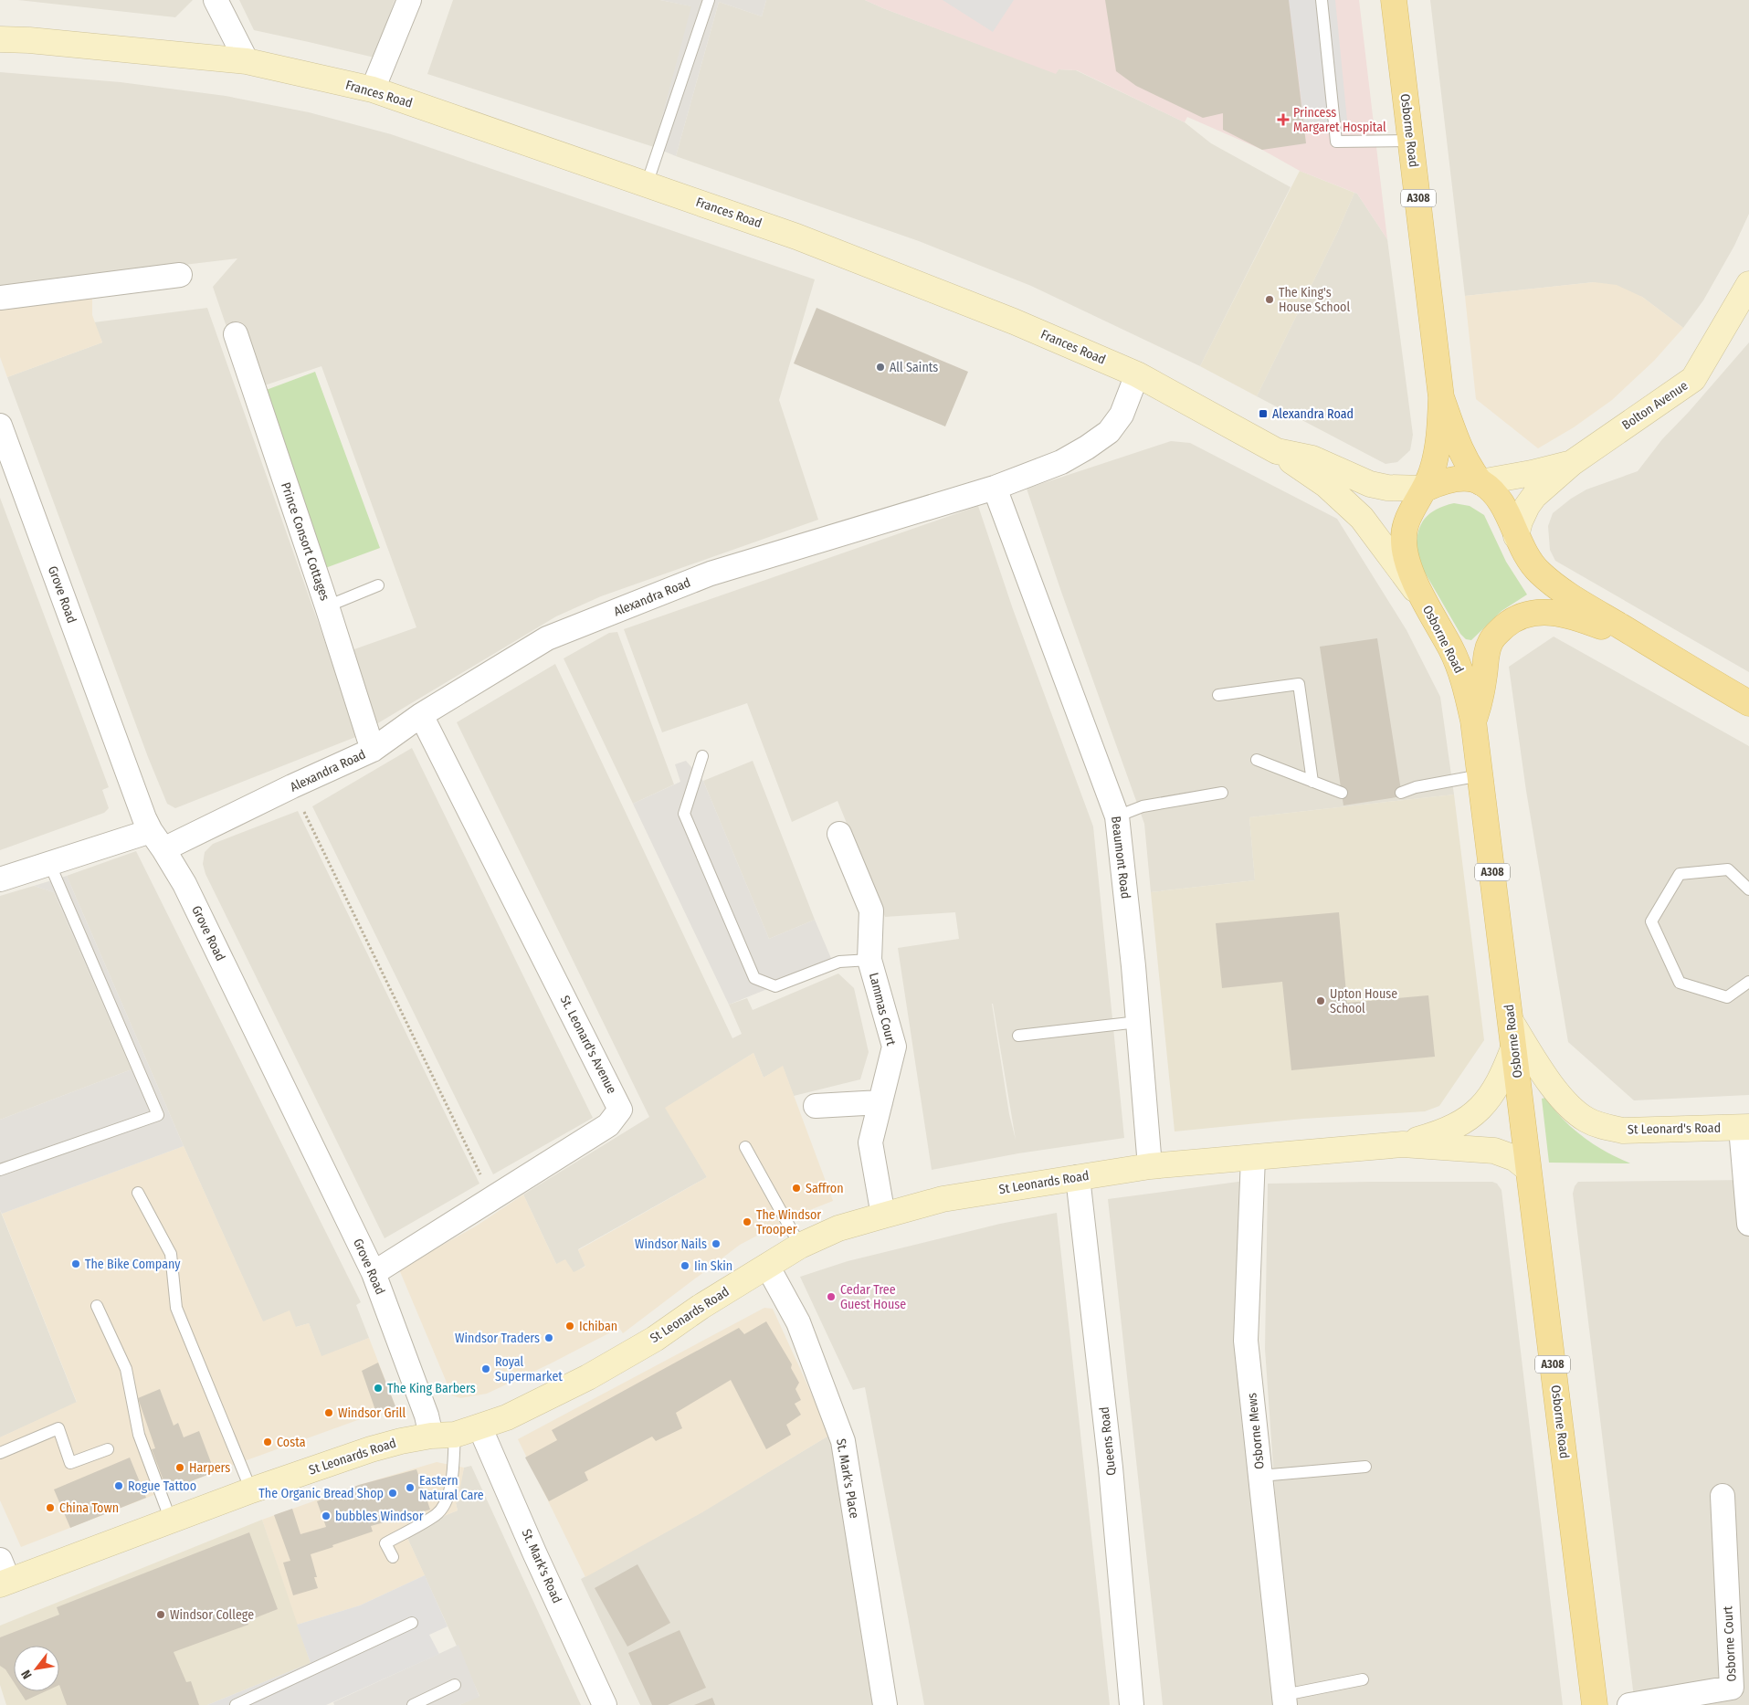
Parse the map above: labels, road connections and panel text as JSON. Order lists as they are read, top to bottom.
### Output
{
  "streets": {
    "main road": ["Osborne Road", "A308"],
    "street": [
      "Frances Road",
      "Bolton Avenue",
      "Prince Consort Cottages",
      "Grove Road",
      "Alexandra Road",
      "Beaumont Road",
      "Lammas Court",
      "St. Leonard's Avenue",
      "St Leonard's Road",
      "St Leonards Road",
      "Osborne Mews",
      "Queens Road",
      "St. Mark's Place",
      "St. Mark's Road",
      "Osborne Court"
    ]
  },
  "crossings": [
    ["Frances Road", "Osborne Road"],
    ["Frances Road", "Alexandra Road"],
    ["Osborne Road", "A308"],
    ["Osborne Road", "Bolton Avenue"],
    ["Osborne Road", "St Leonard's Road"],
    ["Osborne Road", "St Leonards Road"],
    ["A308", "Bolton Avenue"],
    ["Prince Consort Cottages", "Alexandra Road"],
    ["Grove Road", "Alexandra Road"],
    ["Grove Road", "St. Leonard's Avenue"],
    ["Grove Road", "St Leonards Road"],
    ["Alexandra Road", "Beaumont Road"],
    ["Alexandra Road", "St. Leonard's Avenue"],
    ["Beaumont Road", "St Leonards Road"],
    ["Lammas Court", "St Leonards Road"],
    ["St Leonard's Road", "St Leonards Road"],
    ["St Leonards Road", "Osborne Mews"],
    ["St Leonards Road", "Queens Road"],
    ["St Leonards Road", "St. Mark's Place"],
    ["St Leonards Road", "St. Mark's Road"]
  ],
  "places": {
    "health": ["Princess Margaret Hospital"],
    "other": [
      "The King's House School",
      "All Saints",
      "Upton House School",
      "Saffron",
      "The Windsor Trooper",
      "Windsor Nails",
      "The Bike Company",
      "Iin Skin",
      "Cedar Tree Guest House",
      "Ichiban",
      "Windsor Traders",
      "Royal Supermarket",
      "The King Barbers",
      "Windsor Grill",
      "Costa",
      "Harpers",
      "Rogue Tattoo",
      "Eastern Natural Care",
      "The Organic Bread Shop",
      "China Town",
      "bubbles Windsor",
      "Windsor College"
    ],
    "transit": ["Alexandra Road"]
  },
  "north": "bottom left"
}
